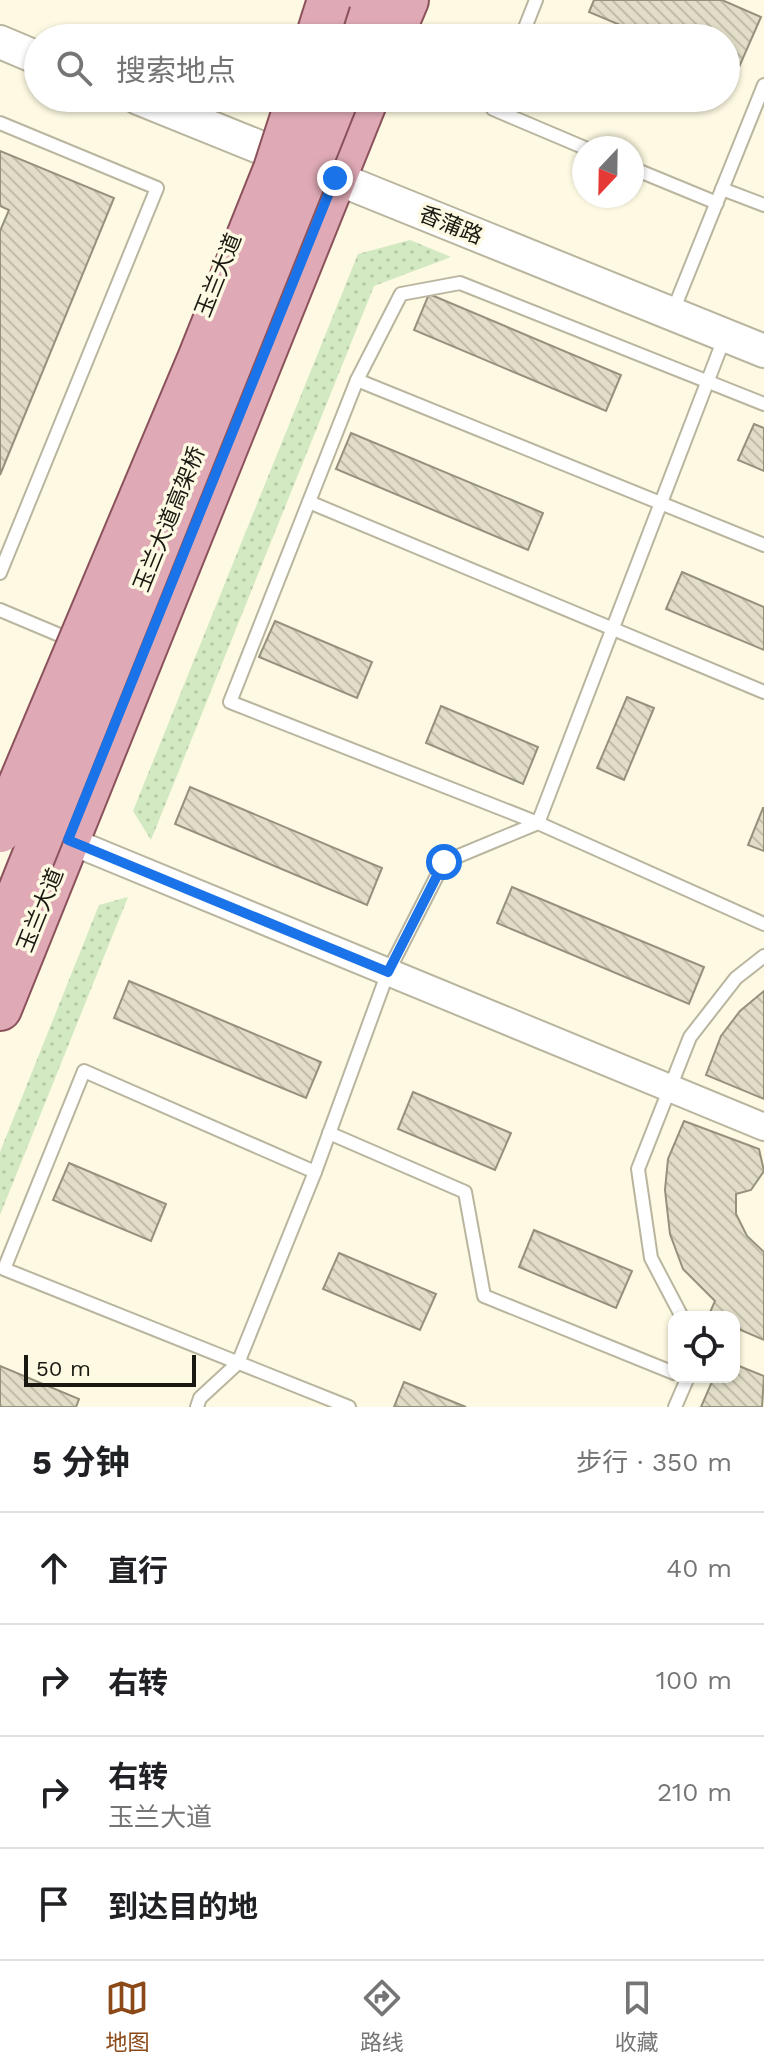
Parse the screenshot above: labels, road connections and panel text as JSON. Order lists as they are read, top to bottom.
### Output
{
  "streets": {
    "main road": ["玉兰大道", "玉兰大道高架桥"],
    "street": ["香蒲路"]
  },
  "crossings": [
    ["香蒲路", "玉兰大道"],
    ["玉兰大道", "玉兰大道高架桥"]
  ],
  "scale_bar": "50 m",
  "north": "bottom",
  "page": {
    "search": "搜索地点",
    "scale": "50 m",
    "heading": ["5 分钟", "步行 · 350 m"],
    "list": [
      ["直行", "40 m"],
      ["右转", "100 m"],
      ["右转", "玉兰大道", "210 m"],
      "到达目的地"
    ],
    "nav": ["地图", "路线", "收藏"]
  }
}
